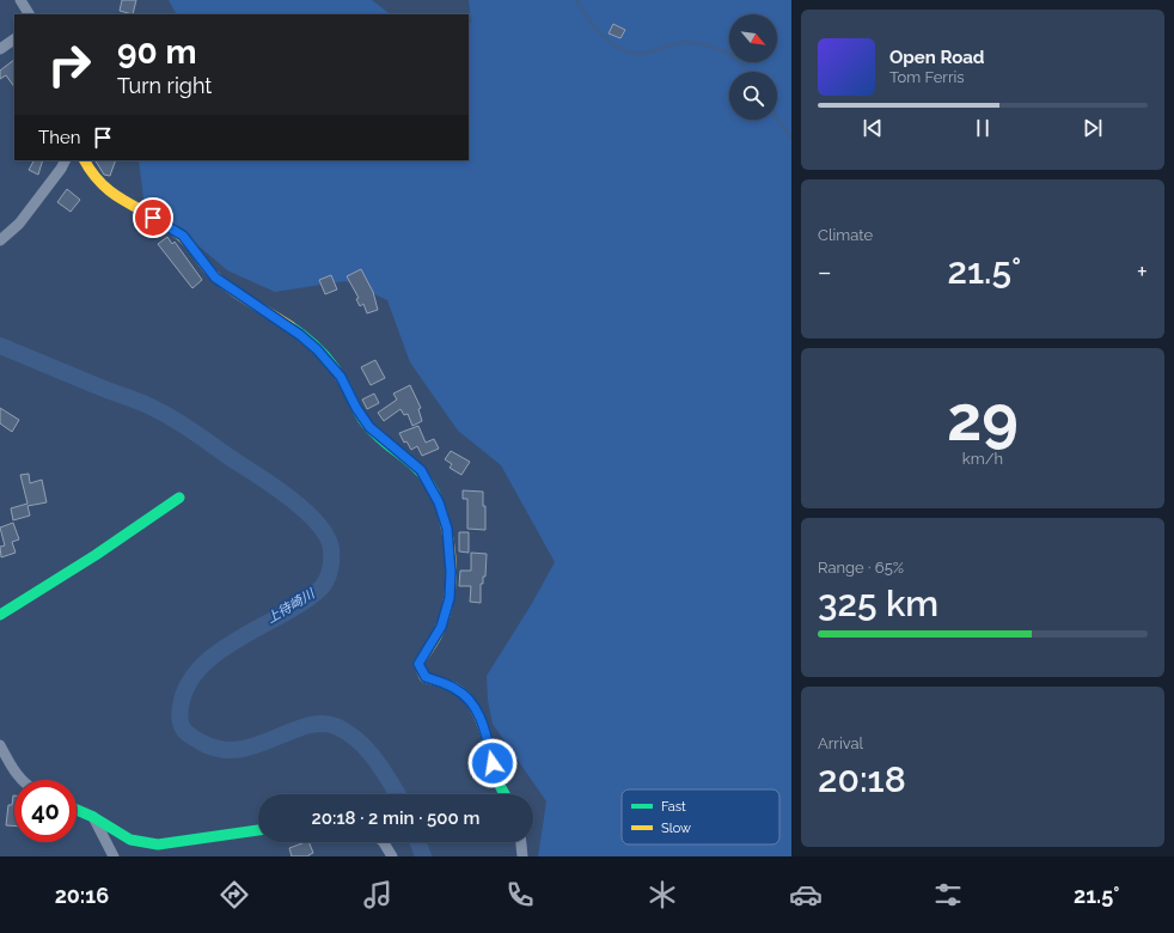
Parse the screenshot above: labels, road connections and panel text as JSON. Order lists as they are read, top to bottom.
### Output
{
  "water": ["上待崎川"],
  "legend": ["Fast", "Slow"],
  "north": "bottom right",
  "page": {
    "turn": ["90 m", "Turn right"],
    "song": ["Open Road", "Tom Ferris"],
    "then": "Then",
    "tile": [
      "Climate",
      ["29", "km/h"],
      ["Range · 65%", "325 km"],
      ["Arrival", "20:18"]
    ],
    "heat": ["−", "21.5°", "+"],
    "limit": "40",
    "trip": "20:18 · 2 min · 500 m",
    "tabs": ["20:16", "21.5°"]
  }
}
